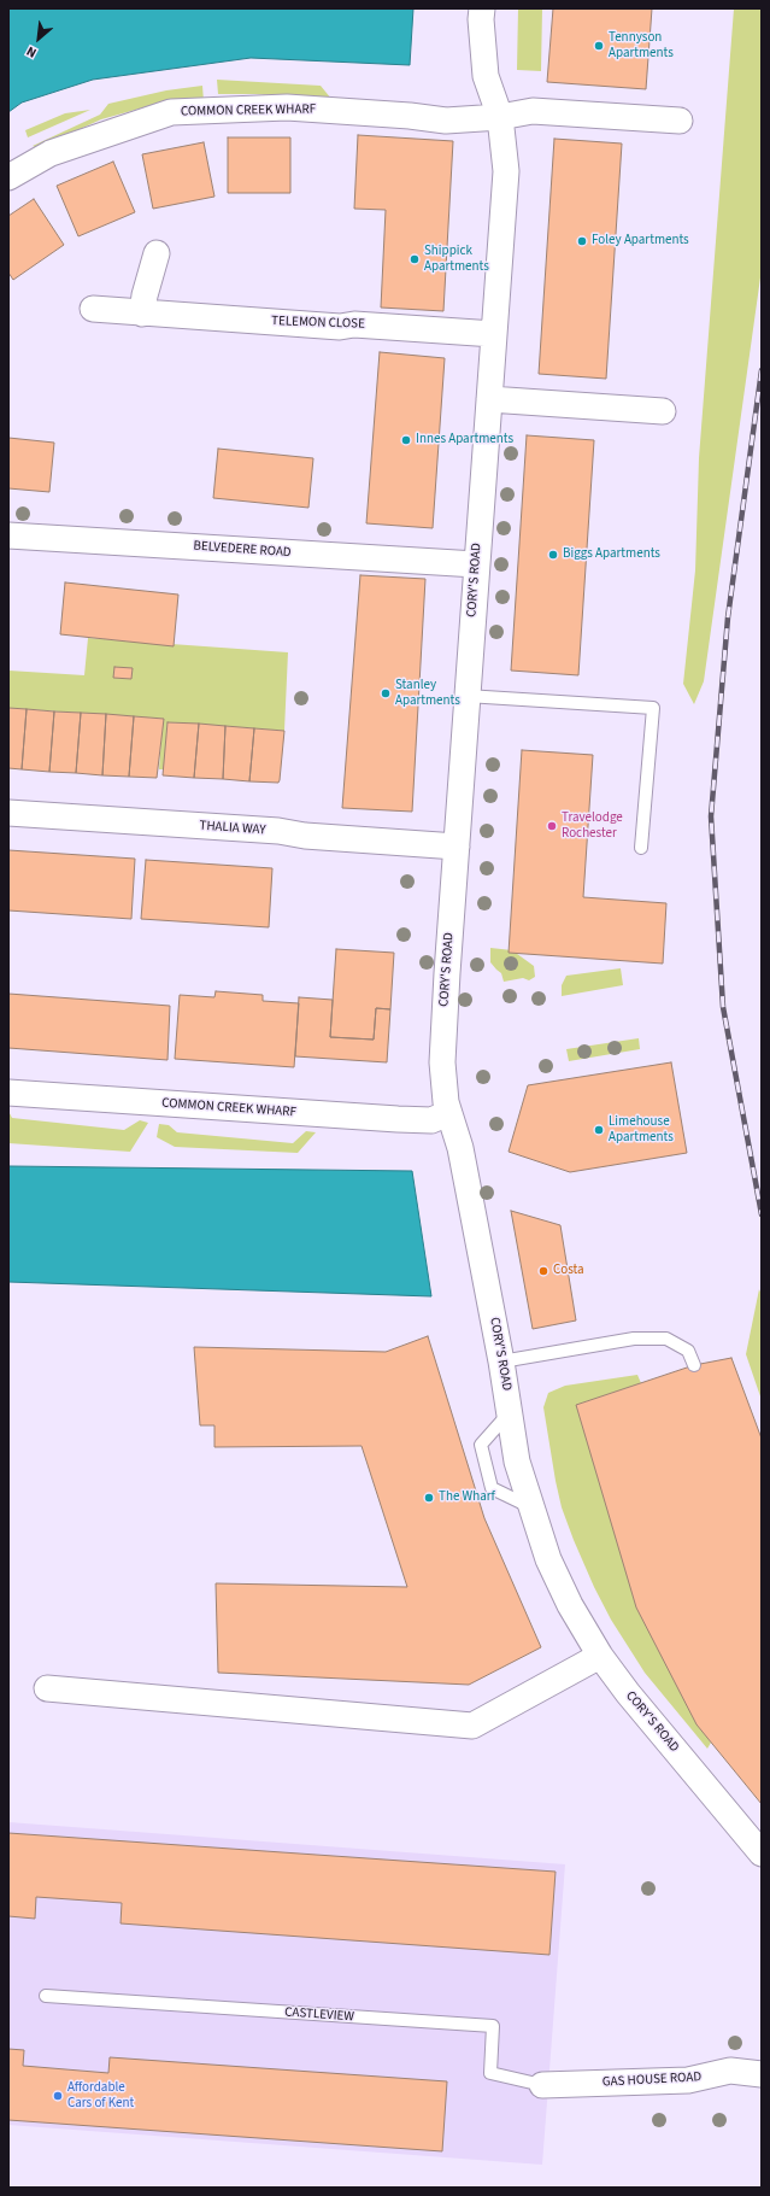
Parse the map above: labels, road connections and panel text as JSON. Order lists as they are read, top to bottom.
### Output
{
  "streets": {
    "street": [
      "COMMON CREEK WHARF",
      "TELEMON CLOSE",
      "BELVEDERE ROAD",
      "CORY'S ROAD",
      "THALIA WAY",
      "GAS HOUSE ROAD"
    ],
    "lane": ["CASTLEVIEW"]
  },
  "crossings": [
    ["COMMON CREEK WHARF", "CORY'S ROAD"],
    ["TELEMON CLOSE", "CORY'S ROAD"],
    ["BELVEDERE ROAD", "CORY'S ROAD"],
    ["CORY'S ROAD", "THALIA WAY"],
    ["CASTLEVIEW", "GAS HOUSE ROAD"]
  ],
  "places": [
    "Tennyson Apartments",
    "Foley Apartments",
    "Shippick Apartments",
    "Innes Apartments",
    "Biggs Apartments",
    "Stanley Apartments",
    "Travelodge Rochester",
    "Limehouse Apartments",
    "Costa",
    "The Wharf",
    "Affordable Cars of Kent"
  ],
  "north": "bottom left"
}
